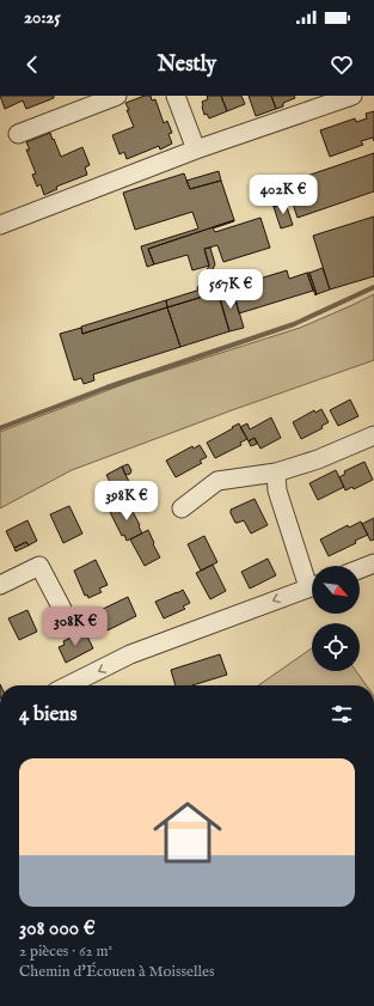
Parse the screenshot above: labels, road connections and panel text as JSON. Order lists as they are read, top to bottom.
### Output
{
  "north": "bottom right",
  "page": {
    "status": "20:25",
    "header": "Nestly",
    "price": [
      "402K €",
      "567K €",
      "398K €",
      "308K €"
    ],
    "heading": "4 biens",
    "list": [
      {
        "name": "308 000 €",
        "note": "2 pièces · 62 m² · Chemin d'Écouen à Moisselles"
      }
    ]
  }
}
